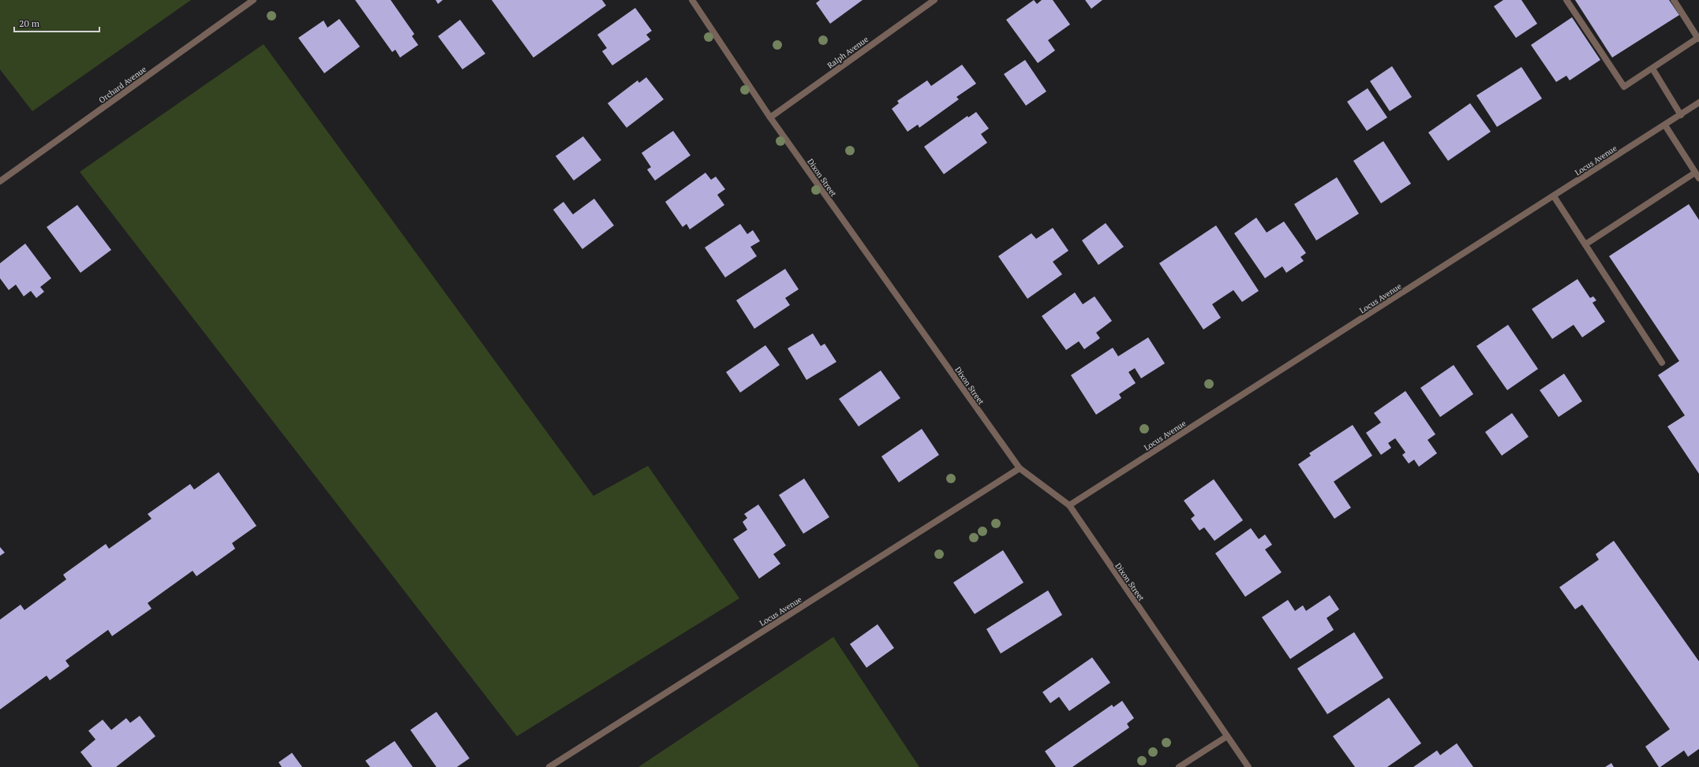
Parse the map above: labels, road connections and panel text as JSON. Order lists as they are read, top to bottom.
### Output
{
  "streets": {
    "street": [
      "Ralph Avenue",
      "Orchard Avenue",
      "Locus Avenue",
      "Dixon Street"
    ]
  },
  "crossings": [
    ["Ralph Avenue", "Dixon Street"],
    ["Locus Avenue", "Dixon Street"]
  ],
  "scale_bar": "20 m"
}
